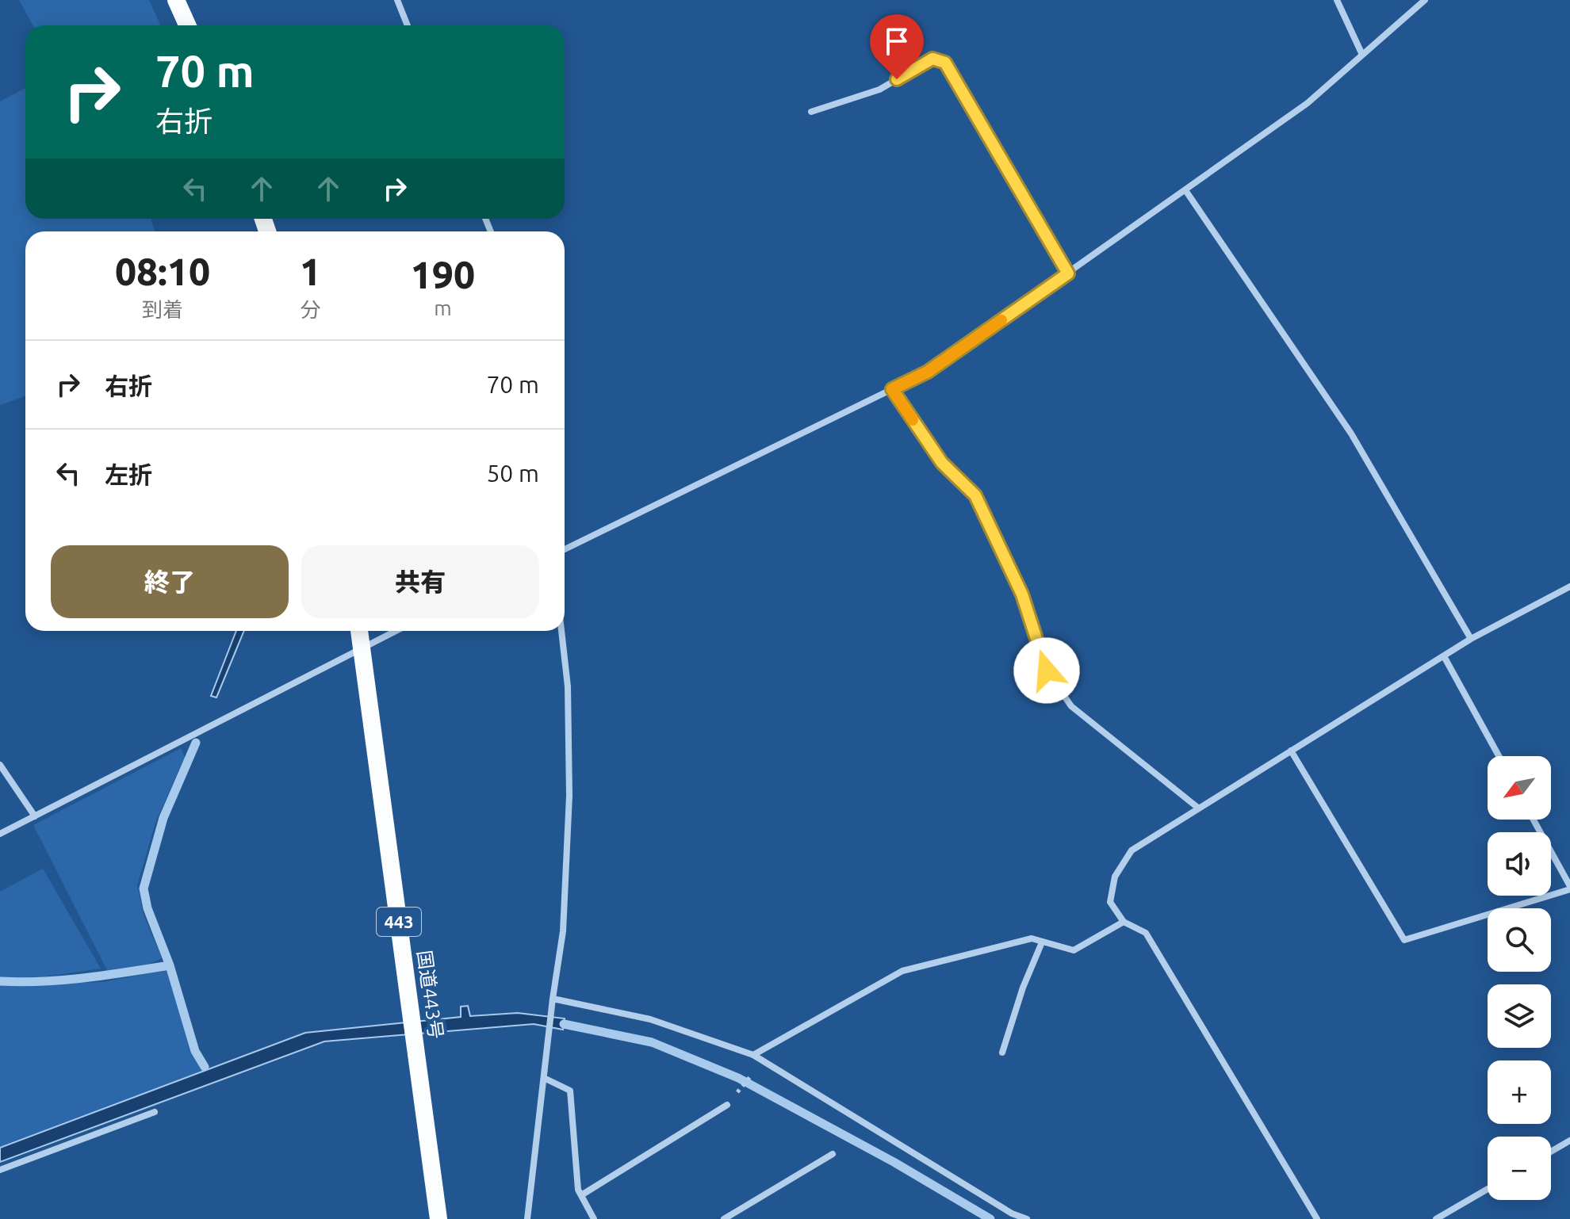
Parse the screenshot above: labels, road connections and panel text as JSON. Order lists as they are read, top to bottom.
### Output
{
  "streets": {
    "highway": ["443", "国道443号"]
  },
  "north": "bottom left",
  "page": {
    "turn": ["70 m", "右折"],
    "eta": [
      "08:10",
      "到着",
      "1",
      "分",
      "190",
      "m"
    ],
    "list": [
      {
        "name": "右折",
        "value": "70 m"
      },
      {
        "name": "左折",
        "value": "50 m"
      }
    ],
    "buttons": ["終了", "共有"],
    "map_buttons": ["+", "−"]
  }
}
